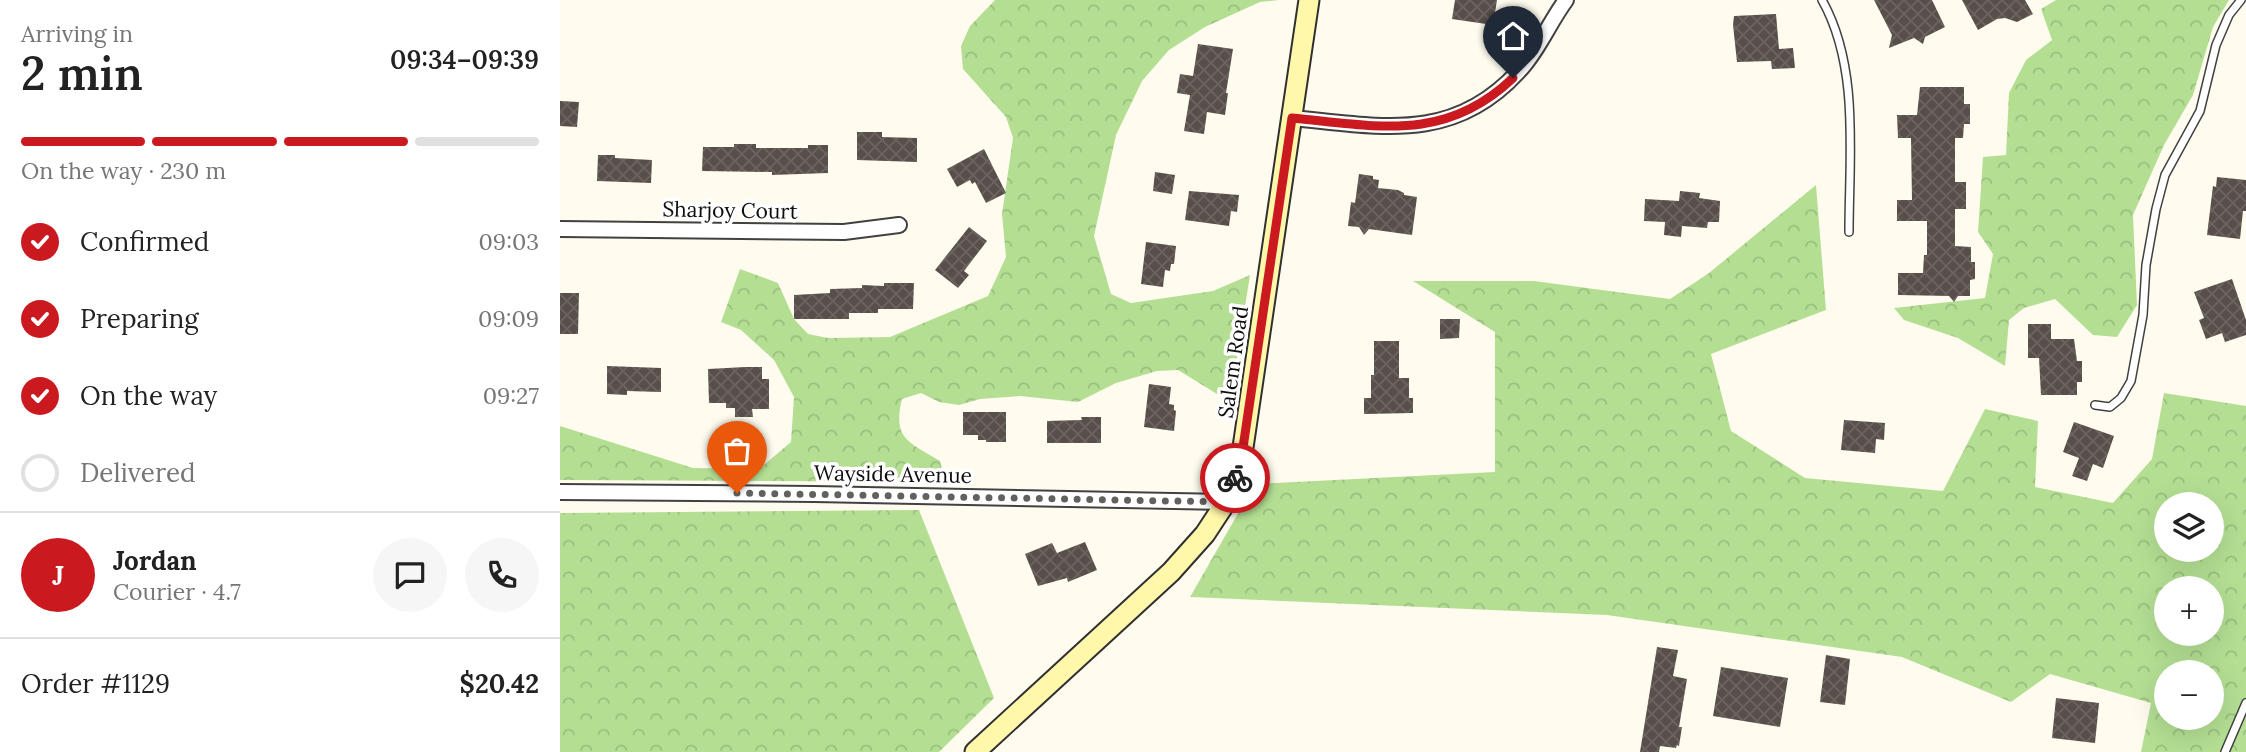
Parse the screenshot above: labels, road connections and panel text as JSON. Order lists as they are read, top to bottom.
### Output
{
  "streets": {
    "street": ["Sharjoy Court", "Salem Road", "Wayside Avenue"]
  },
  "crossings": [
    ["Salem Road", "Wayside Avenue"]
  ],
  "page": {
    "heading": ["2 min", "Arriving in", "09:34–09:39"],
    "panel": [
      "Jordan",
      "Courier · 4.7",
      "Order #1129",
      "$20.42"
    ],
    "bar": "On the way · 230 m",
    "list": [
      ["Confirmed", "09:03"],
      ["Preparing", "09:09"],
      ["On the way", "09:27"],
      "Delivered"
    ],
    "map_buttons": ["+", "−"],
    "round": "J"
  }
}
